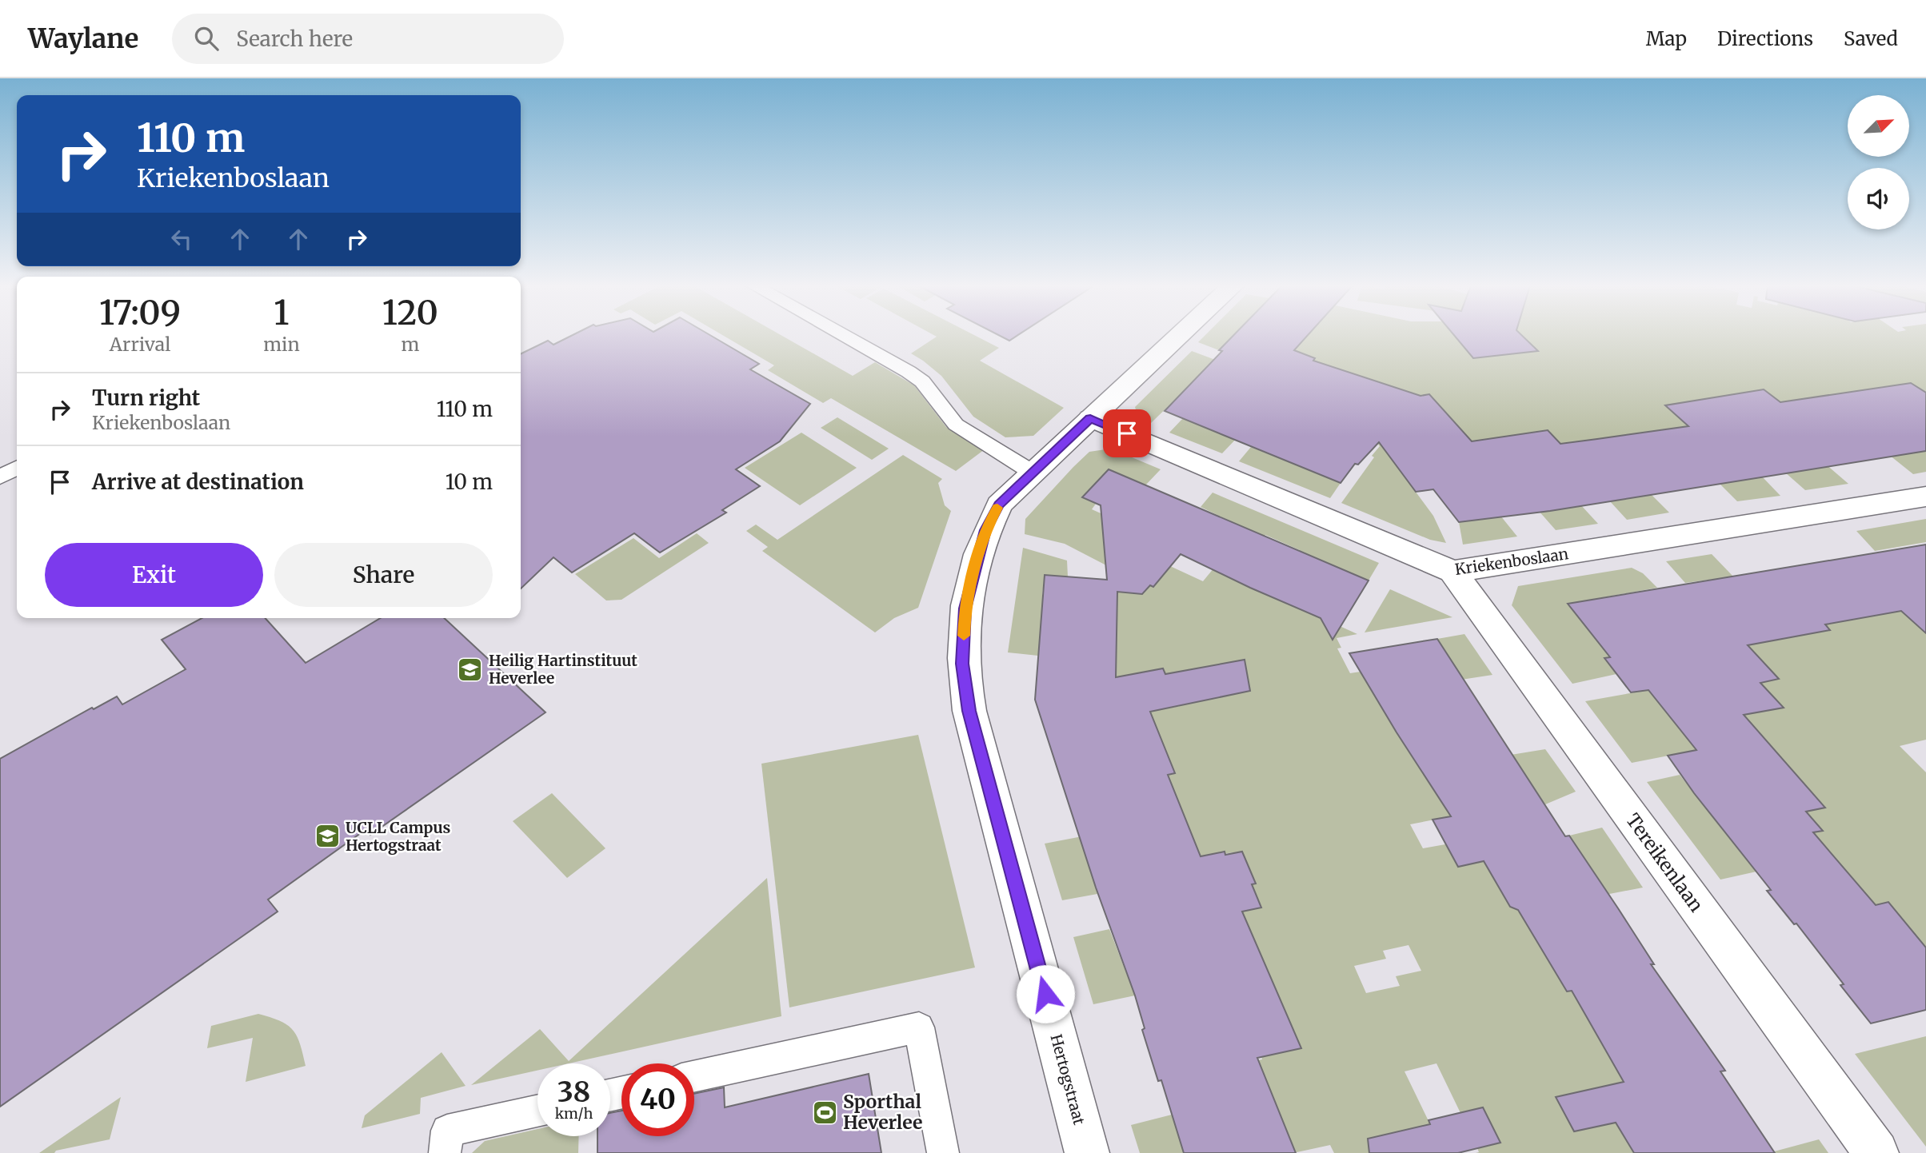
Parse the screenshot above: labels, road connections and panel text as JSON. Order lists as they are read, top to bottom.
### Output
{
  "streets": {
    "street": ["Kriekenboslaan", "Tereikenlaan", "Hertogstraat"]
  },
  "crossings": [
    ["Kriekenboslaan", "Tereikenlaan"],
    ["Kriekenboslaan", "Hertogstraat"]
  ],
  "places": {
    "school or university": ["Heilig Hartinstituut Heverlee", "UCLL Campus Hertogstraat"],
    "sports": ["Sporthal Heverlee"]
  },
  "north": "top right",
  "page": {
    "header": "Waylane",
    "search": "Search here",
    "nav": ["Map", "Directions", "Saved"],
    "turn": ["110 m", "Kriekenboslaan"],
    "eta": [
      "17:09",
      "Arrival",
      "1",
      "min",
      "120",
      "m"
    ],
    "list": [
      {
        "name": "Turn right",
        "note": "Kriekenboslaan",
        "value": "110 m"
      },
      {
        "name": "Arrive at destination",
        "value": "10 m"
      }
    ],
    "buttons": ["Exit", "Share"],
    "speed": "38 km/h",
    "limit": "40"
  }
}
